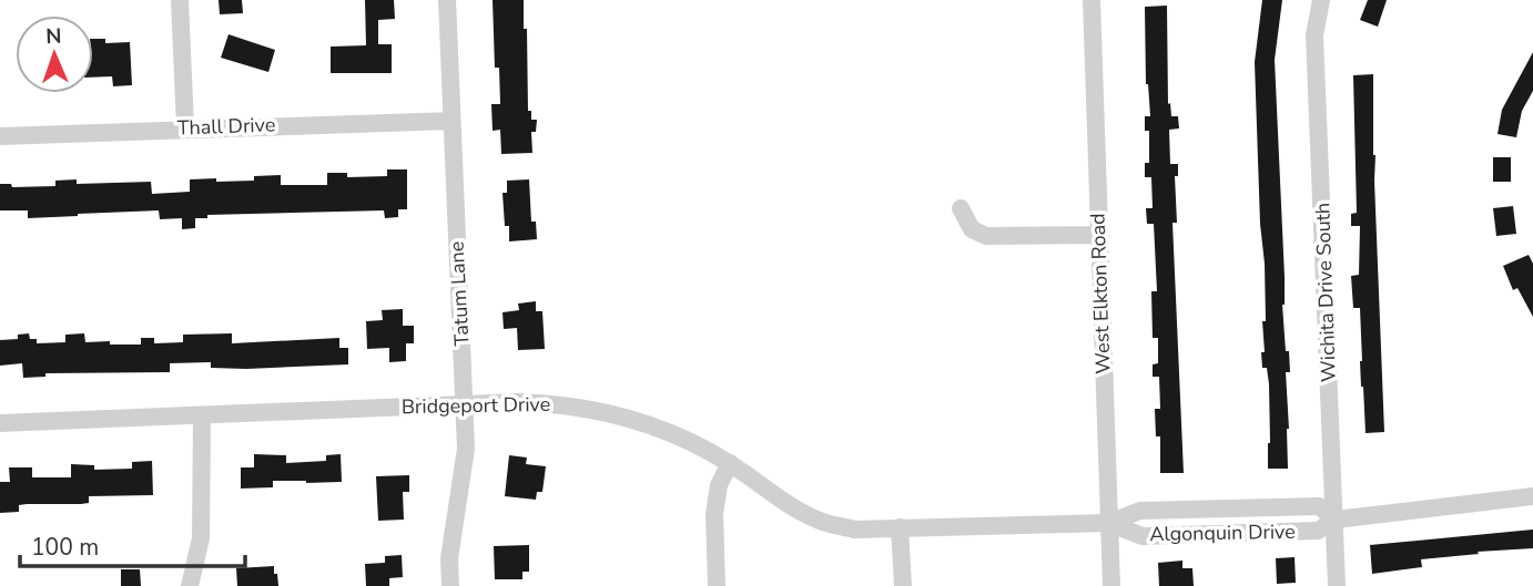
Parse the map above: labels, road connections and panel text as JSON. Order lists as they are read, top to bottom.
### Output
{
  "streets": {
    "street": [
      "Thall Drive",
      "Wichita Drive South",
      "Tatum Lane",
      "West Elkton Road",
      "Bridgeport Drive",
      "Algonquin Drive"
    ]
  },
  "crossings": [
    ["Thall Drive", "Tatum Lane"],
    ["Wichita Drive South", "Algonquin Drive"],
    ["Tatum Lane", "Bridgeport Drive"],
    ["West Elkton Road", "Bridgeport Drive"],
    ["West Elkton Road", "Algonquin Drive"],
    ["Bridgeport Drive", "Algonquin Drive"]
  ],
  "scale_bar": "100 m",
  "north": "top"
}
